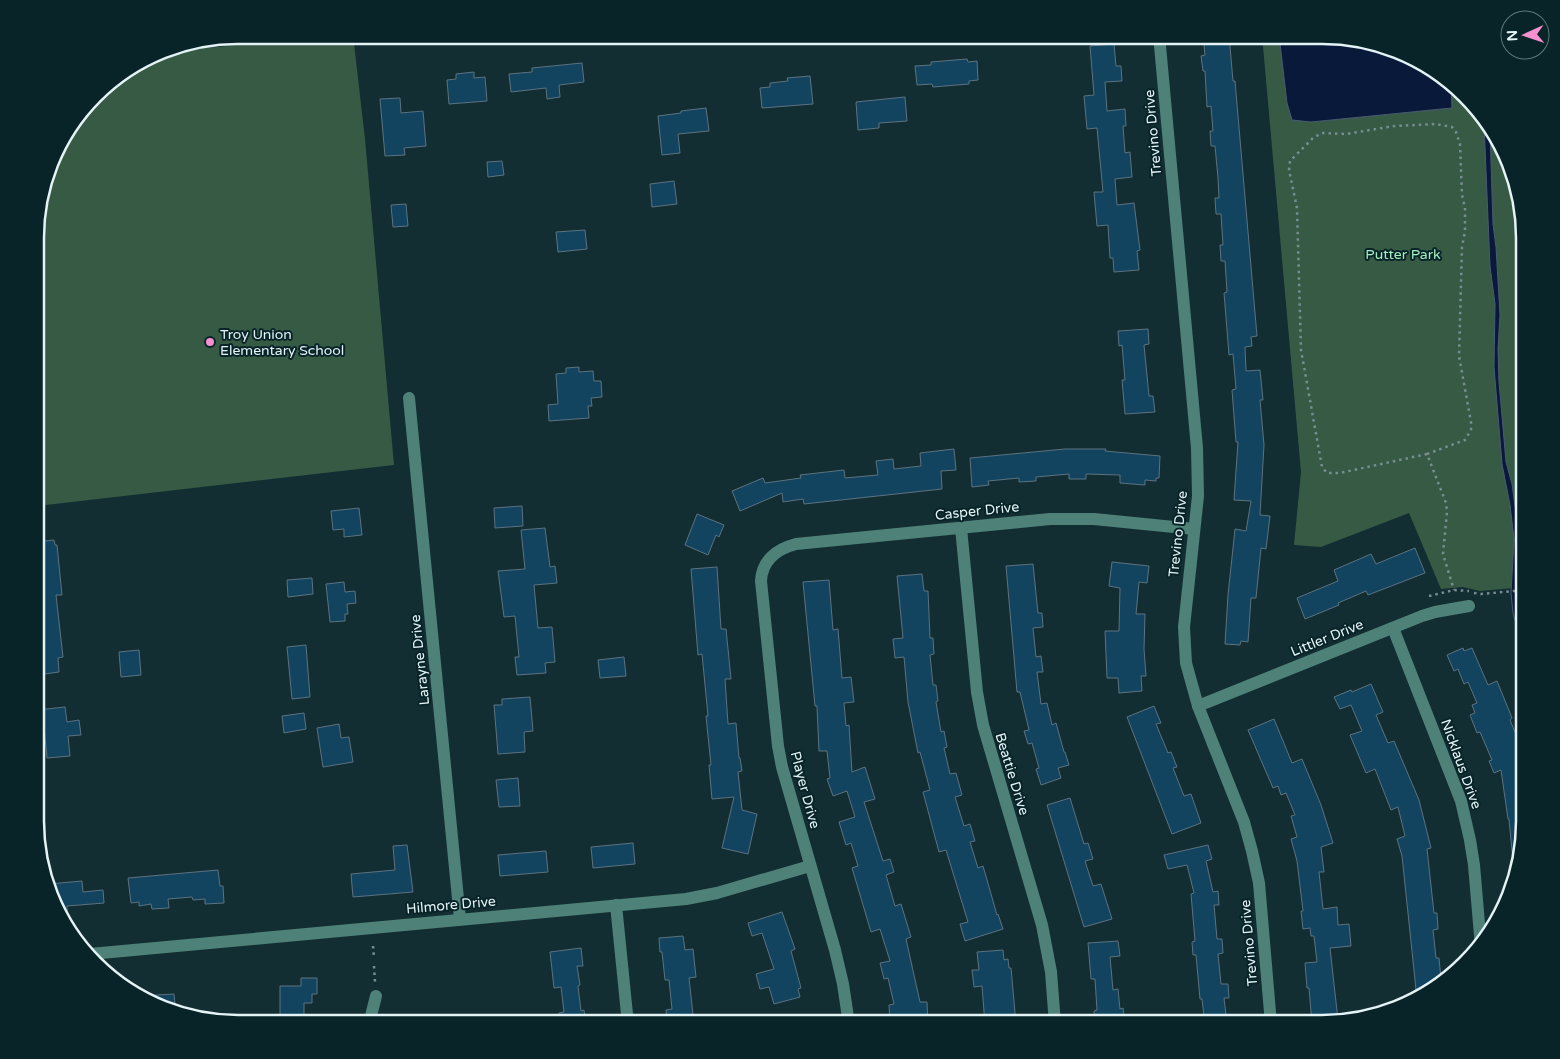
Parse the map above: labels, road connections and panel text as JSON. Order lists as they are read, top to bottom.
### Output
{
  "streets": {
    "street": [
      "Trevino Drive",
      "Casper Drive",
      "Littler Drive",
      "Larayne Drive",
      "Nicklaus Drive",
      "Beattie Drive",
      "Player Drive",
      "Hilmore Drive"
    ]
  },
  "crossings": [
    ["Trevino Drive", "Casper Drive"],
    ["Trevino Drive", "Littler Drive"],
    ["Casper Drive", "Beattie Drive"],
    ["Casper Drive", "Player Drive"],
    ["Littler Drive", "Nicklaus Drive"],
    ["Larayne Drive", "Hilmore Drive"],
    ["Player Drive", "Hilmore Drive"]
  ],
  "parks": ["Putter Park"],
  "places": ["Troy Union Elementary School"],
  "north": "left"
}
